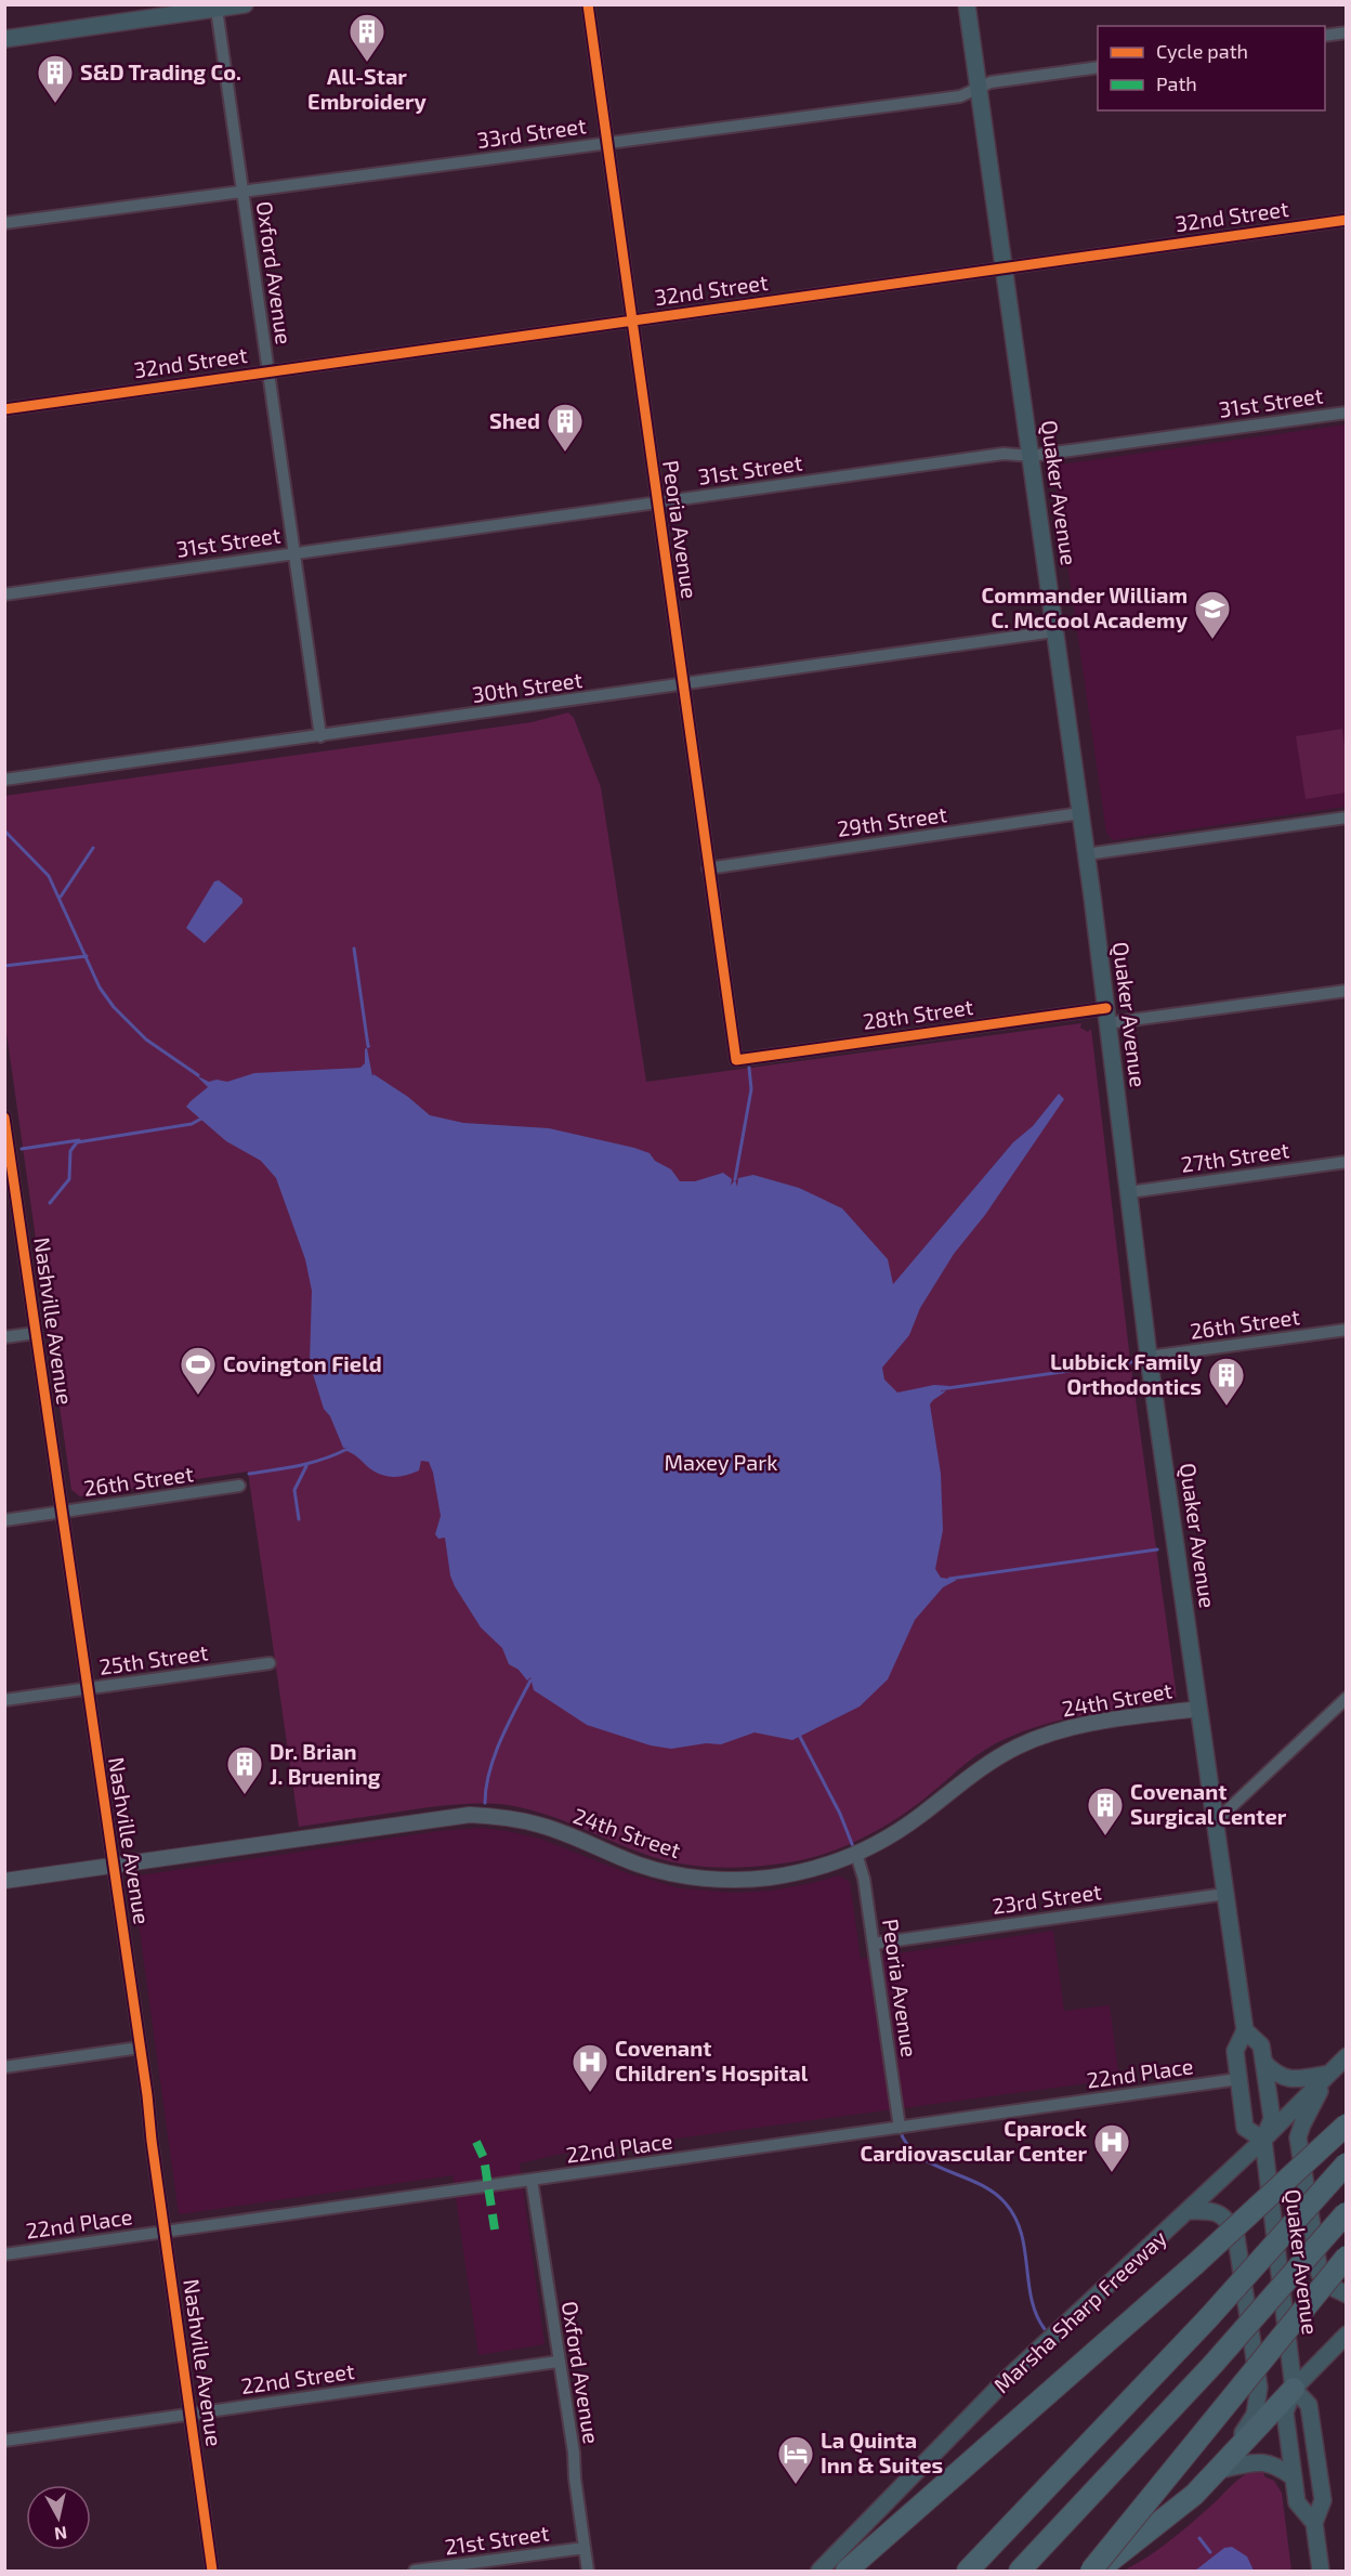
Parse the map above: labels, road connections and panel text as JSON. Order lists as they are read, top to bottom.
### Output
{
  "streets": {
    "main road": ["Quaker Avenue", "Marsha Sharp Freeway"],
    "street": [
      "33rd Street",
      "32nd Street",
      "Oxford Avenue",
      "31st Street",
      "Peoria Avenue",
      "30th Street",
      "29th Street",
      "28th Street",
      "27th Street",
      "Nashville Avenue",
      "26th Street",
      "25th Street",
      "24th Street",
      "23rd Street",
      "22nd Place",
      "22nd Street",
      "21st Street"
    ]
  },
  "crossings": [
    ["33rd Street", "Oxford Avenue"],
    ["33rd Street", "Quaker Avenue"],
    ["33rd Street", "Peoria Avenue"],
    ["32nd Street", "Oxford Avenue"],
    ["32nd Street", "Quaker Avenue"],
    ["32nd Street", "Peoria Avenue"],
    ["Oxford Avenue", "31st Street"],
    ["Oxford Avenue", "30th Street"],
    ["Oxford Avenue", "22nd Place"],
    ["Oxford Avenue", "22nd Street"],
    ["Oxford Avenue", "21st Street"],
    ["31st Street", "Quaker Avenue"],
    ["31st Street", "Peoria Avenue"],
    ["Quaker Avenue", "30th Street"],
    ["Quaker Avenue", "29th Street"],
    ["Quaker Avenue", "28th Street"],
    ["Quaker Avenue", "27th Street"],
    ["Quaker Avenue", "26th Street"],
    ["Quaker Avenue", "24th Street"],
    ["Quaker Avenue", "23rd Street"],
    ["Quaker Avenue", "22nd Place"],
    ["Quaker Avenue", "Marsha Sharp Freeway"],
    ["Peoria Avenue", "30th Street"],
    ["Peoria Avenue", "29th Street"],
    ["Peoria Avenue", "28th Street"],
    ["Peoria Avenue", "24th Street"],
    ["Peoria Avenue", "23rd Street"],
    ["Peoria Avenue", "22nd Place"],
    ["Nashville Avenue", "26th Street"],
    ["Nashville Avenue", "25th Street"],
    ["Nashville Avenue", "24th Street"],
    ["Nashville Avenue", "22nd Place"],
    ["Nashville Avenue", "22nd Street"]
  ],
  "parks": ["Maxey Park"],
  "places": {
    "building": [
      "All-Star Embroidery",
      "S&D Trading Co.",
      "Shed",
      "Lubbick Family Orthodontics",
      "Dr. Brian J. Bruening",
      "Covenant Surgical Center"
    ],
    "school or university": ["Commander William C. McCool Academy"],
    "sports": ["Covington Field"],
    "hospital": ["Covenant Children’s Hospital", "Cparock Cardiovascular Center"],
    "hotel": ["La Quinta Inn & Suites"]
  },
  "legend": ["Cycle path", "Path"],
  "north": "bottom"
}
